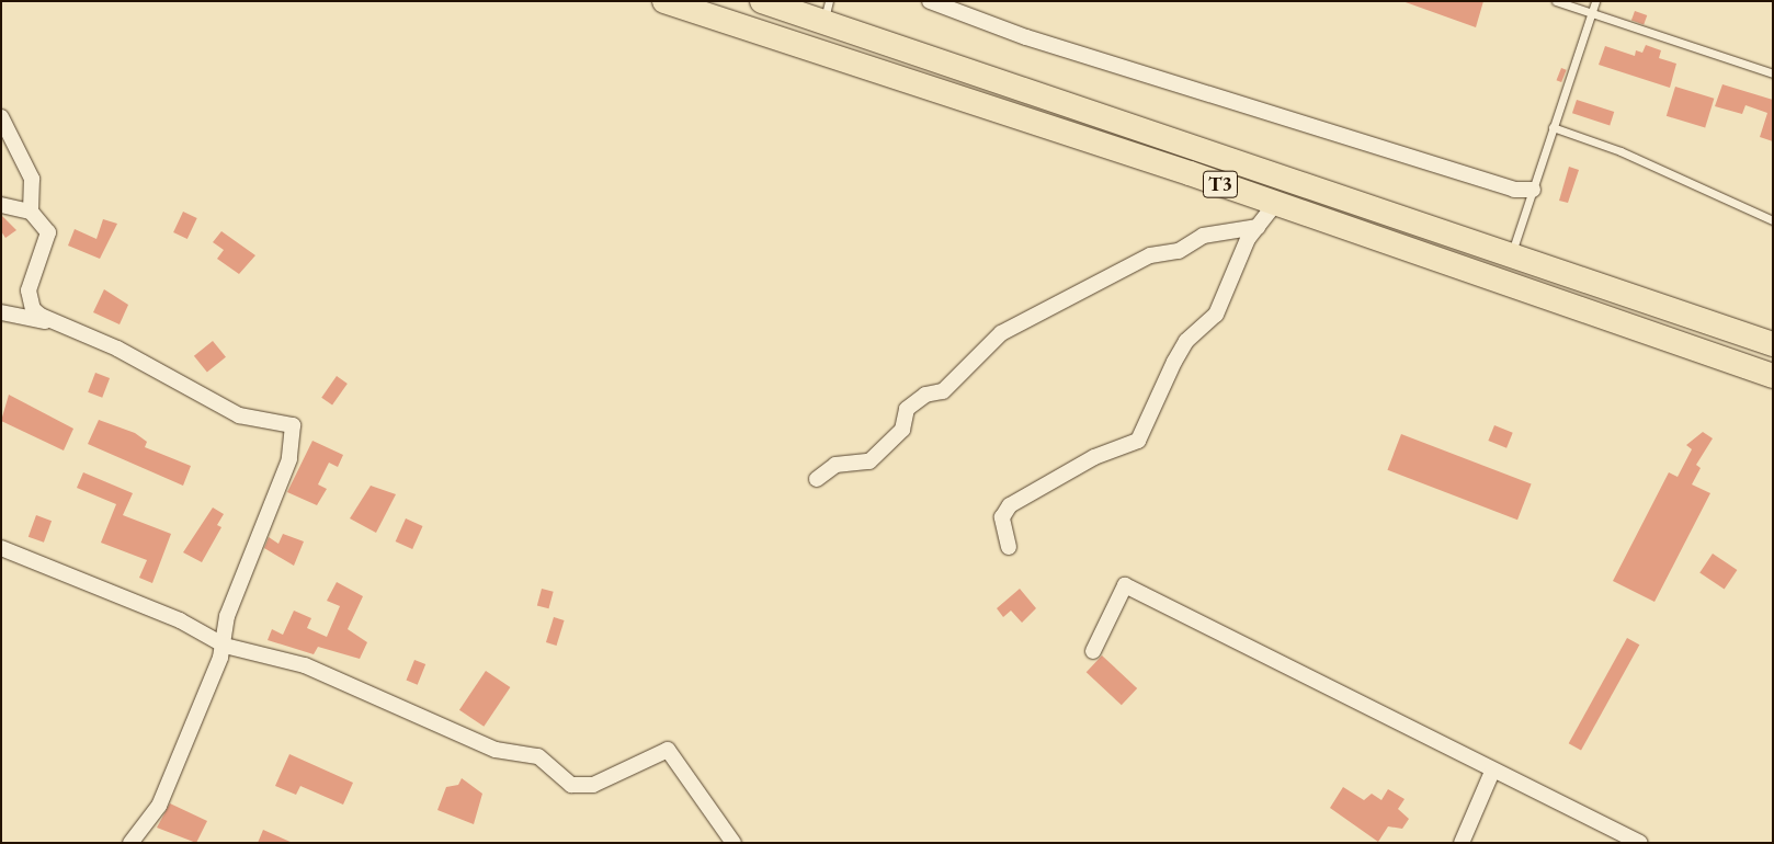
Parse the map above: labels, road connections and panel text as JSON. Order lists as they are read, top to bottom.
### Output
{
  "streets": {
    "highway": ["T3"]
  }
}
